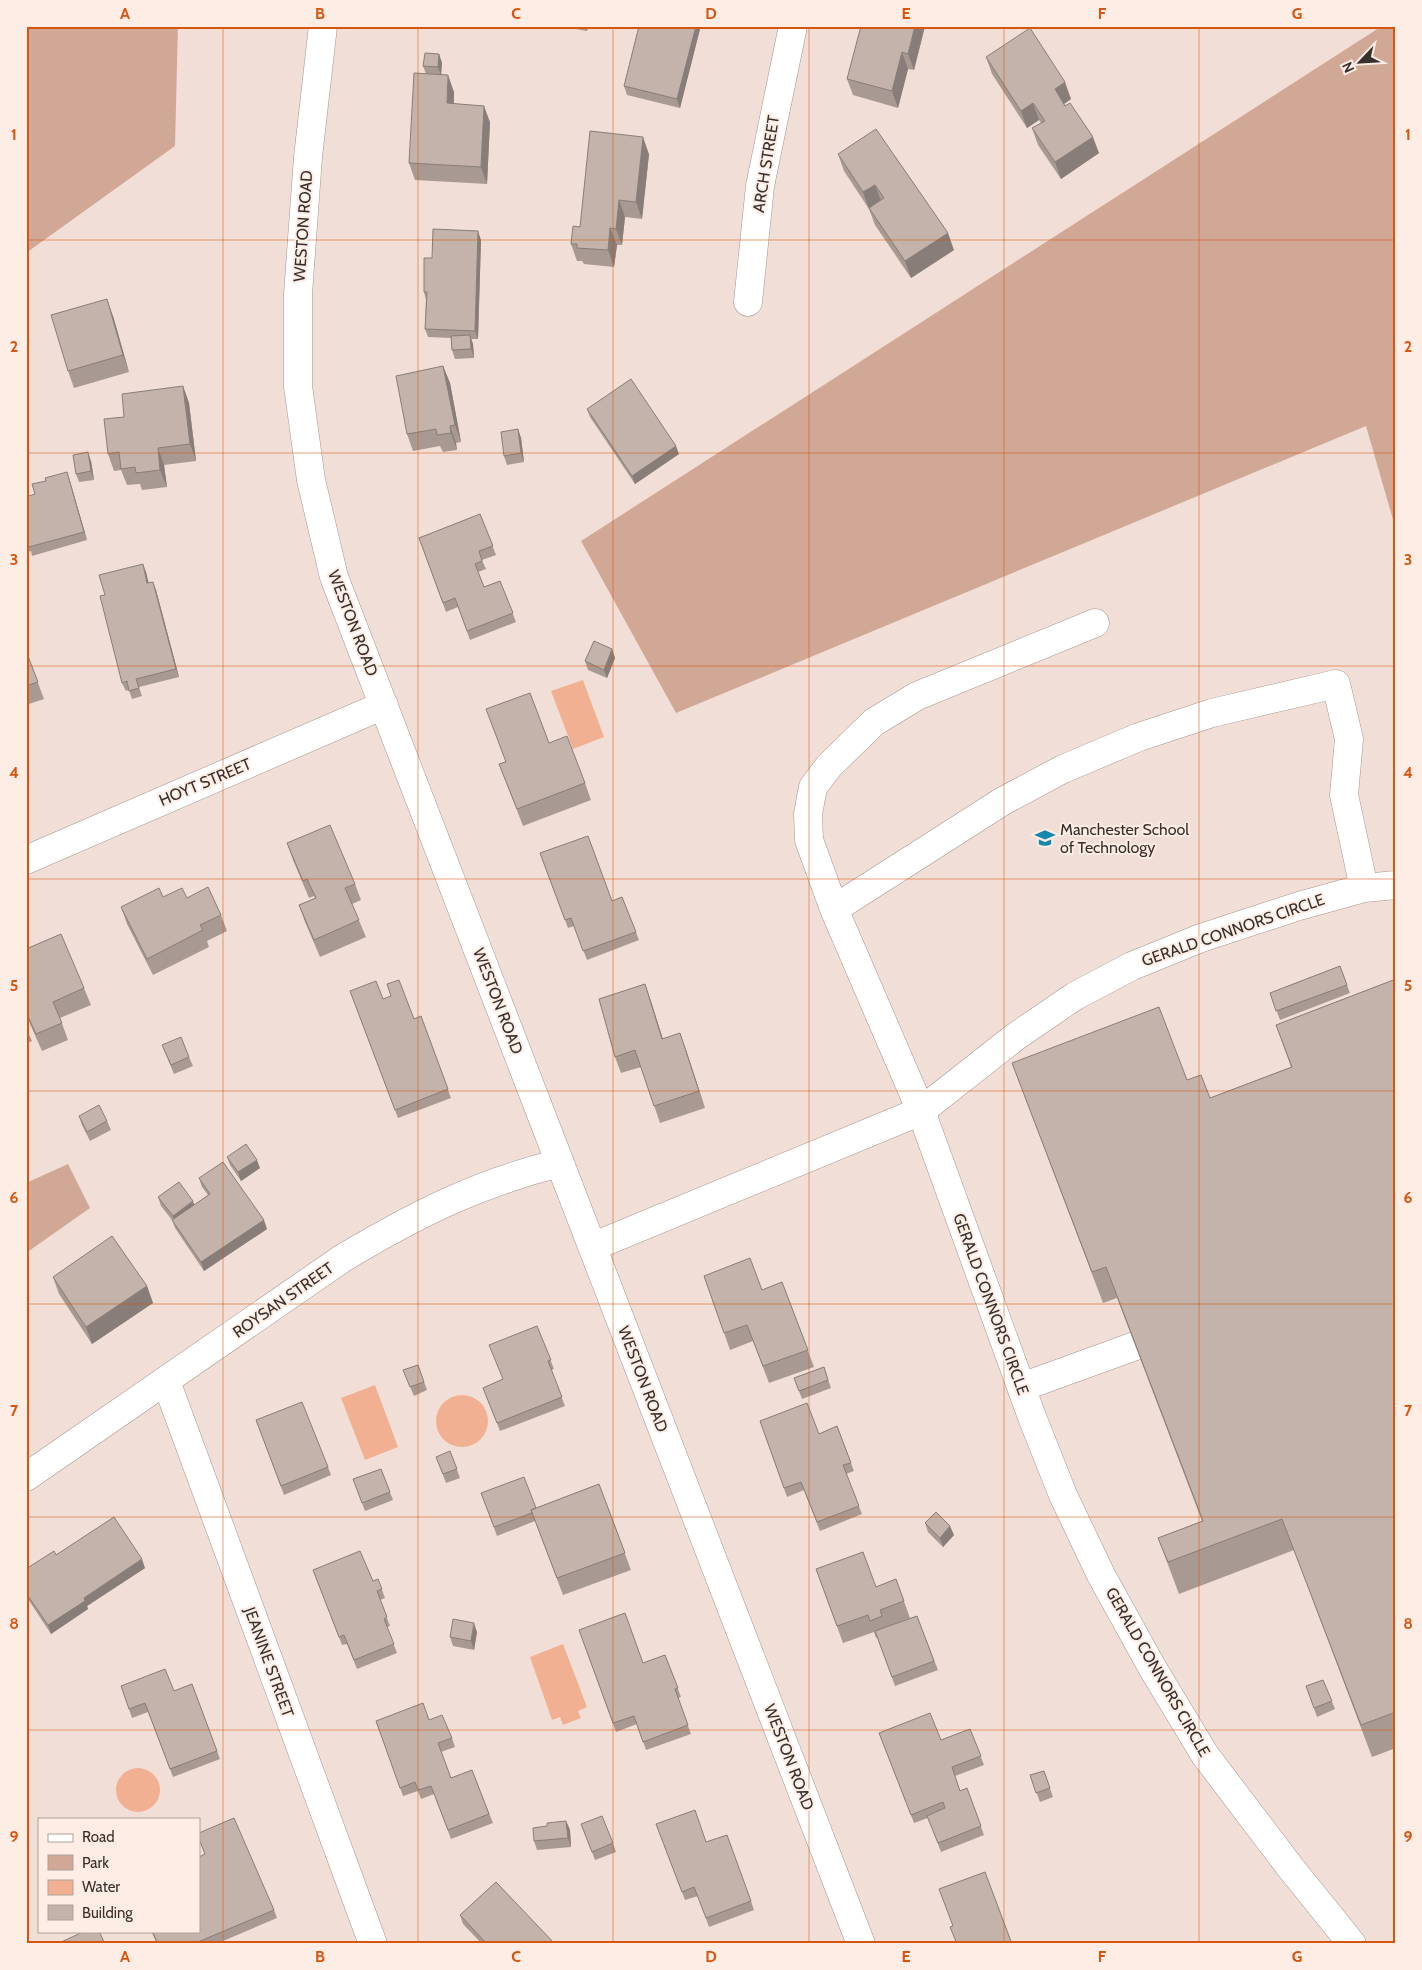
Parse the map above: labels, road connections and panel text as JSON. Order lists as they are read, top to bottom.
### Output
{
  "streets": {
    "street": [
      "ARCH STREET",
      "WESTON ROAD",
      "HOYT STREET",
      "GERALD CONNORS CIRCLE",
      "ROYSAN STREET",
      "JEANINE STREET"
    ]
  },
  "crossings": [
    ["WESTON ROAD", "HOYT STREET"],
    ["WESTON ROAD", "ROYSAN STREET"],
    ["ROYSAN STREET", "JEANINE STREET"]
  ],
  "places": {
    "school or university": ["Manchester School of Technology"]
  },
  "legend": [
    "Road",
    "Park",
    "Water",
    "Building"
  ],
  "north": "bottom left",
  "grid": {
    "columns": [
      "A",
      "B",
      "C",
      "D",
      "E",
      "F",
      "G"
    ],
    "rows": [
      "1",
      "2",
      "3",
      "4",
      "5",
      "6",
      "7",
      "8",
      "9"
    ]
  }
}
